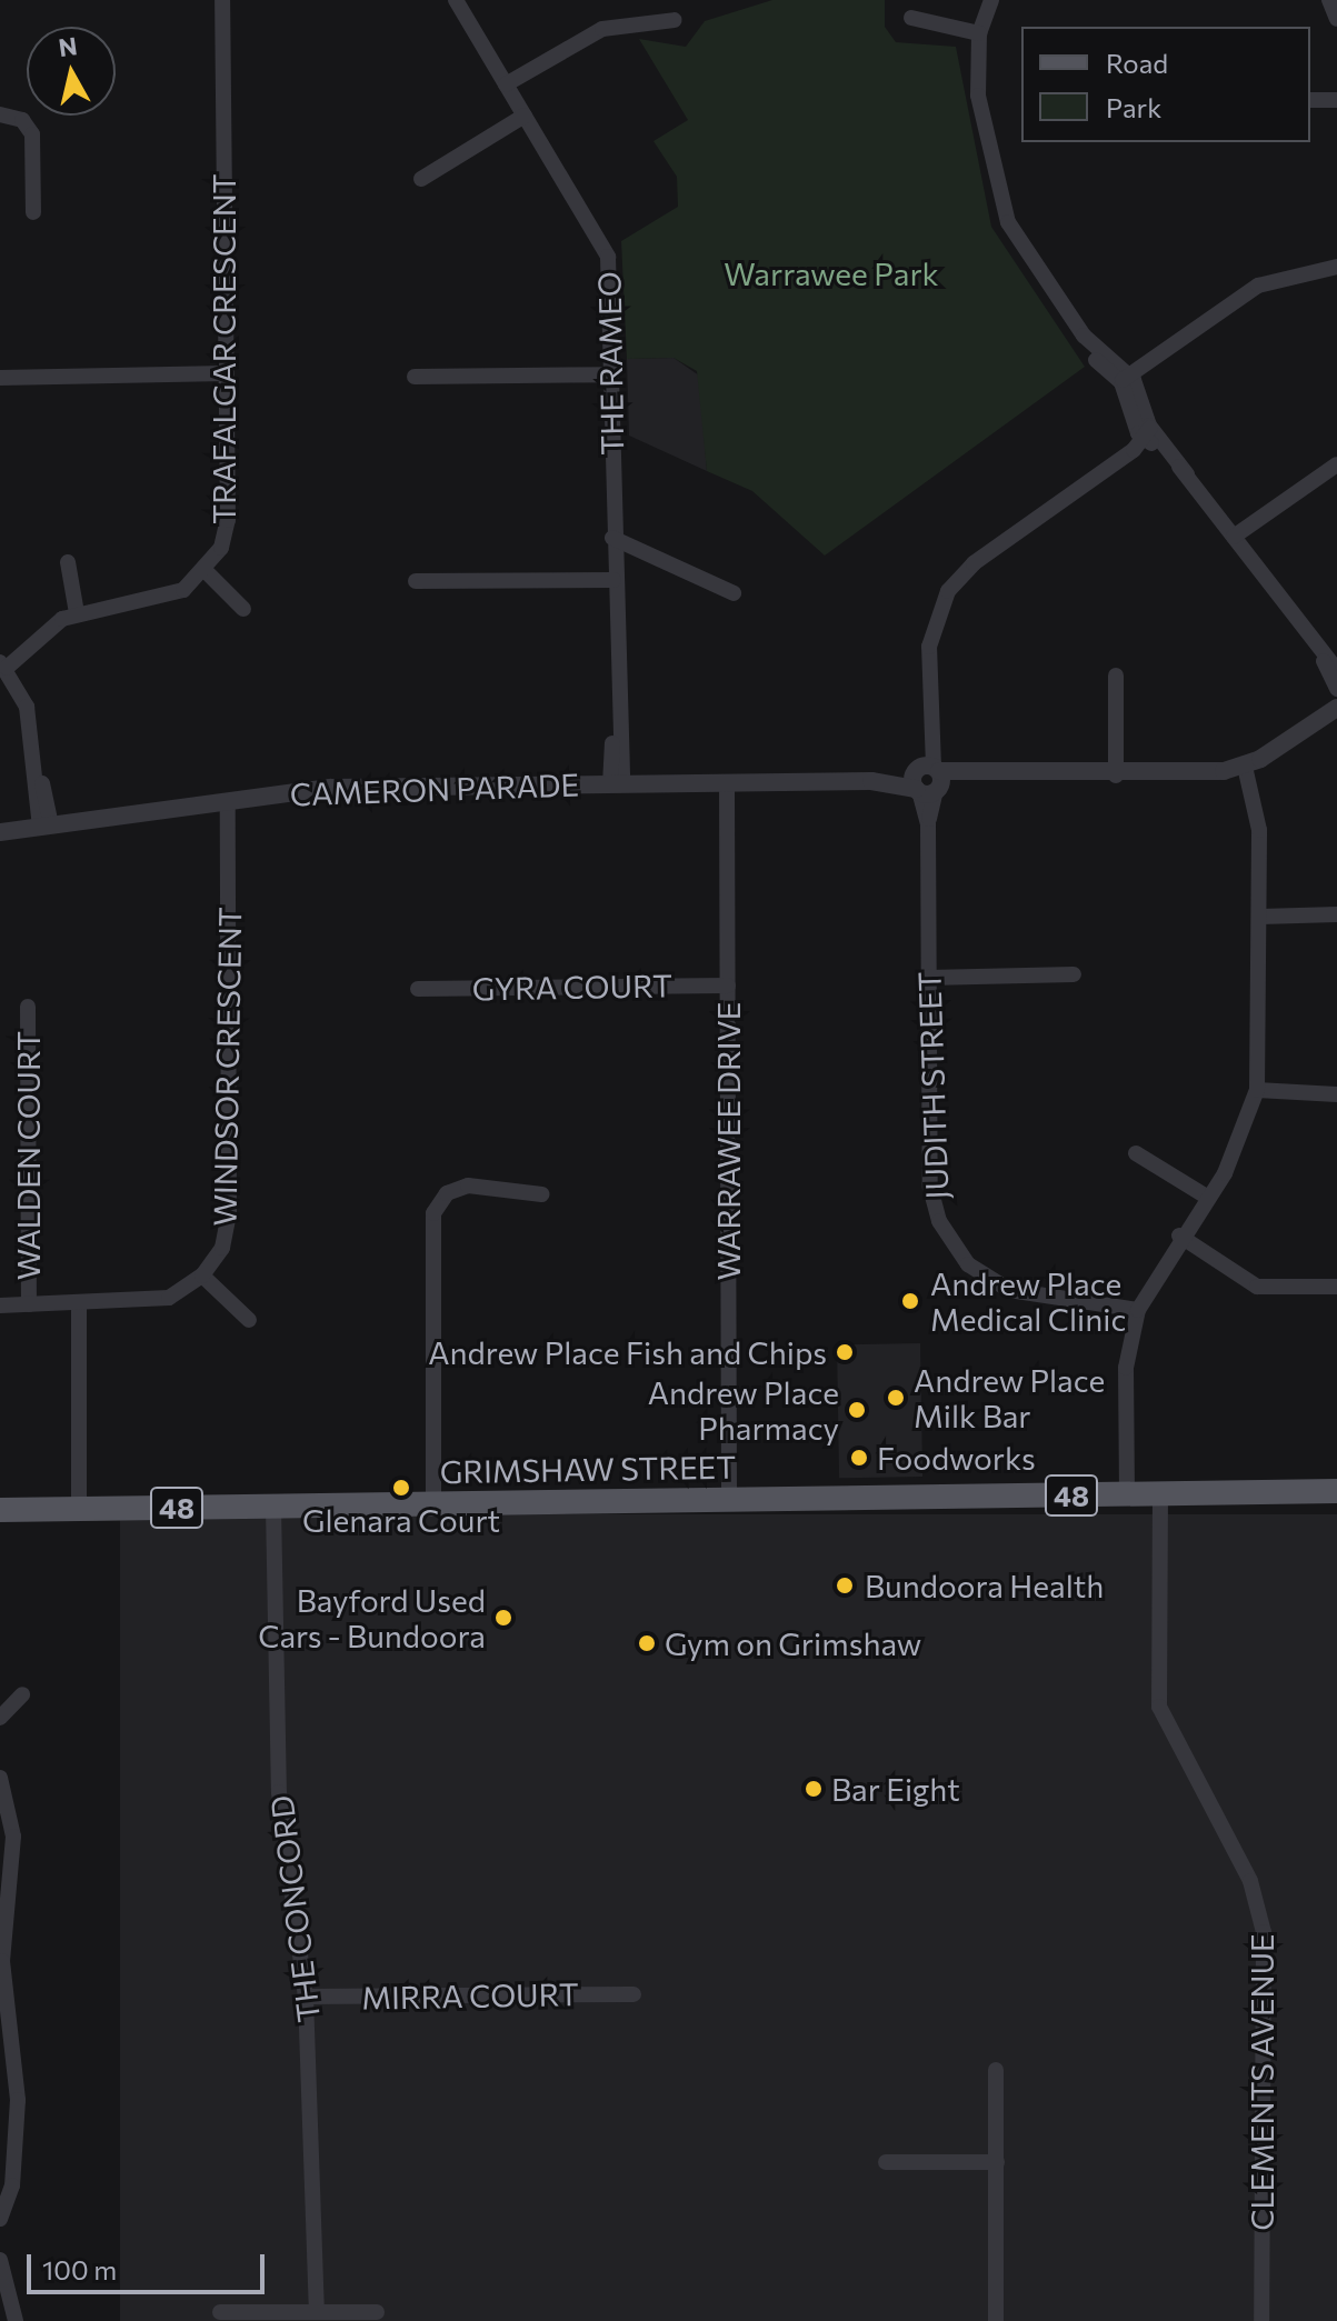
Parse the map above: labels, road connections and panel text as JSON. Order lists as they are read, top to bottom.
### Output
{
  "streets": {
    "main road": ["GRIMSHAW STREET", "48"],
    "street": [
      "TRAFALGAR CRESCENT",
      "THE RAMEO",
      "CAMERON PARADE",
      "GYRA COURT",
      "WINDSOR CRESCENT",
      "JUDITH STREET",
      "WARRAWEE DRIVE",
      "WALDEN COURT",
      "THE CONCORD",
      "MIRRA COURT",
      "CLEMENTS AVENUE"
    ]
  },
  "crossings": [
    ["THE RAMEO", "CAMERON PARADE"],
    ["CAMERON PARADE", "WINDSOR CRESCENT"],
    ["CAMERON PARADE", "JUDITH STREET"],
    ["CAMERON PARADE", "WARRAWEE DRIVE"],
    ["GYRA COURT", "WARRAWEE DRIVE"],
    ["WARRAWEE DRIVE", "GRIMSHAW STREET"],
    ["GRIMSHAW STREET", "THE CONCORD"],
    ["GRIMSHAW STREET", "CLEMENTS AVENUE"],
    ["THE CONCORD", "MIRRA COURT"]
  ],
  "parks": ["Warrawee Park"],
  "places": [
    "Andrew Place Medical Clinic",
    "Andrew Place Fish and Chips",
    "Andrew Place Milk Bar",
    "Andrew Place Pharmacy",
    "Foodworks",
    "Glenara Court",
    "Bundoora Health",
    "Bayford Used Cars - Bundoora",
    "Gym on Grimshaw",
    "Bar Eight"
  ],
  "legend": ["Road", "Park"],
  "scale_bar": "100 m",
  "north": "top"
}
